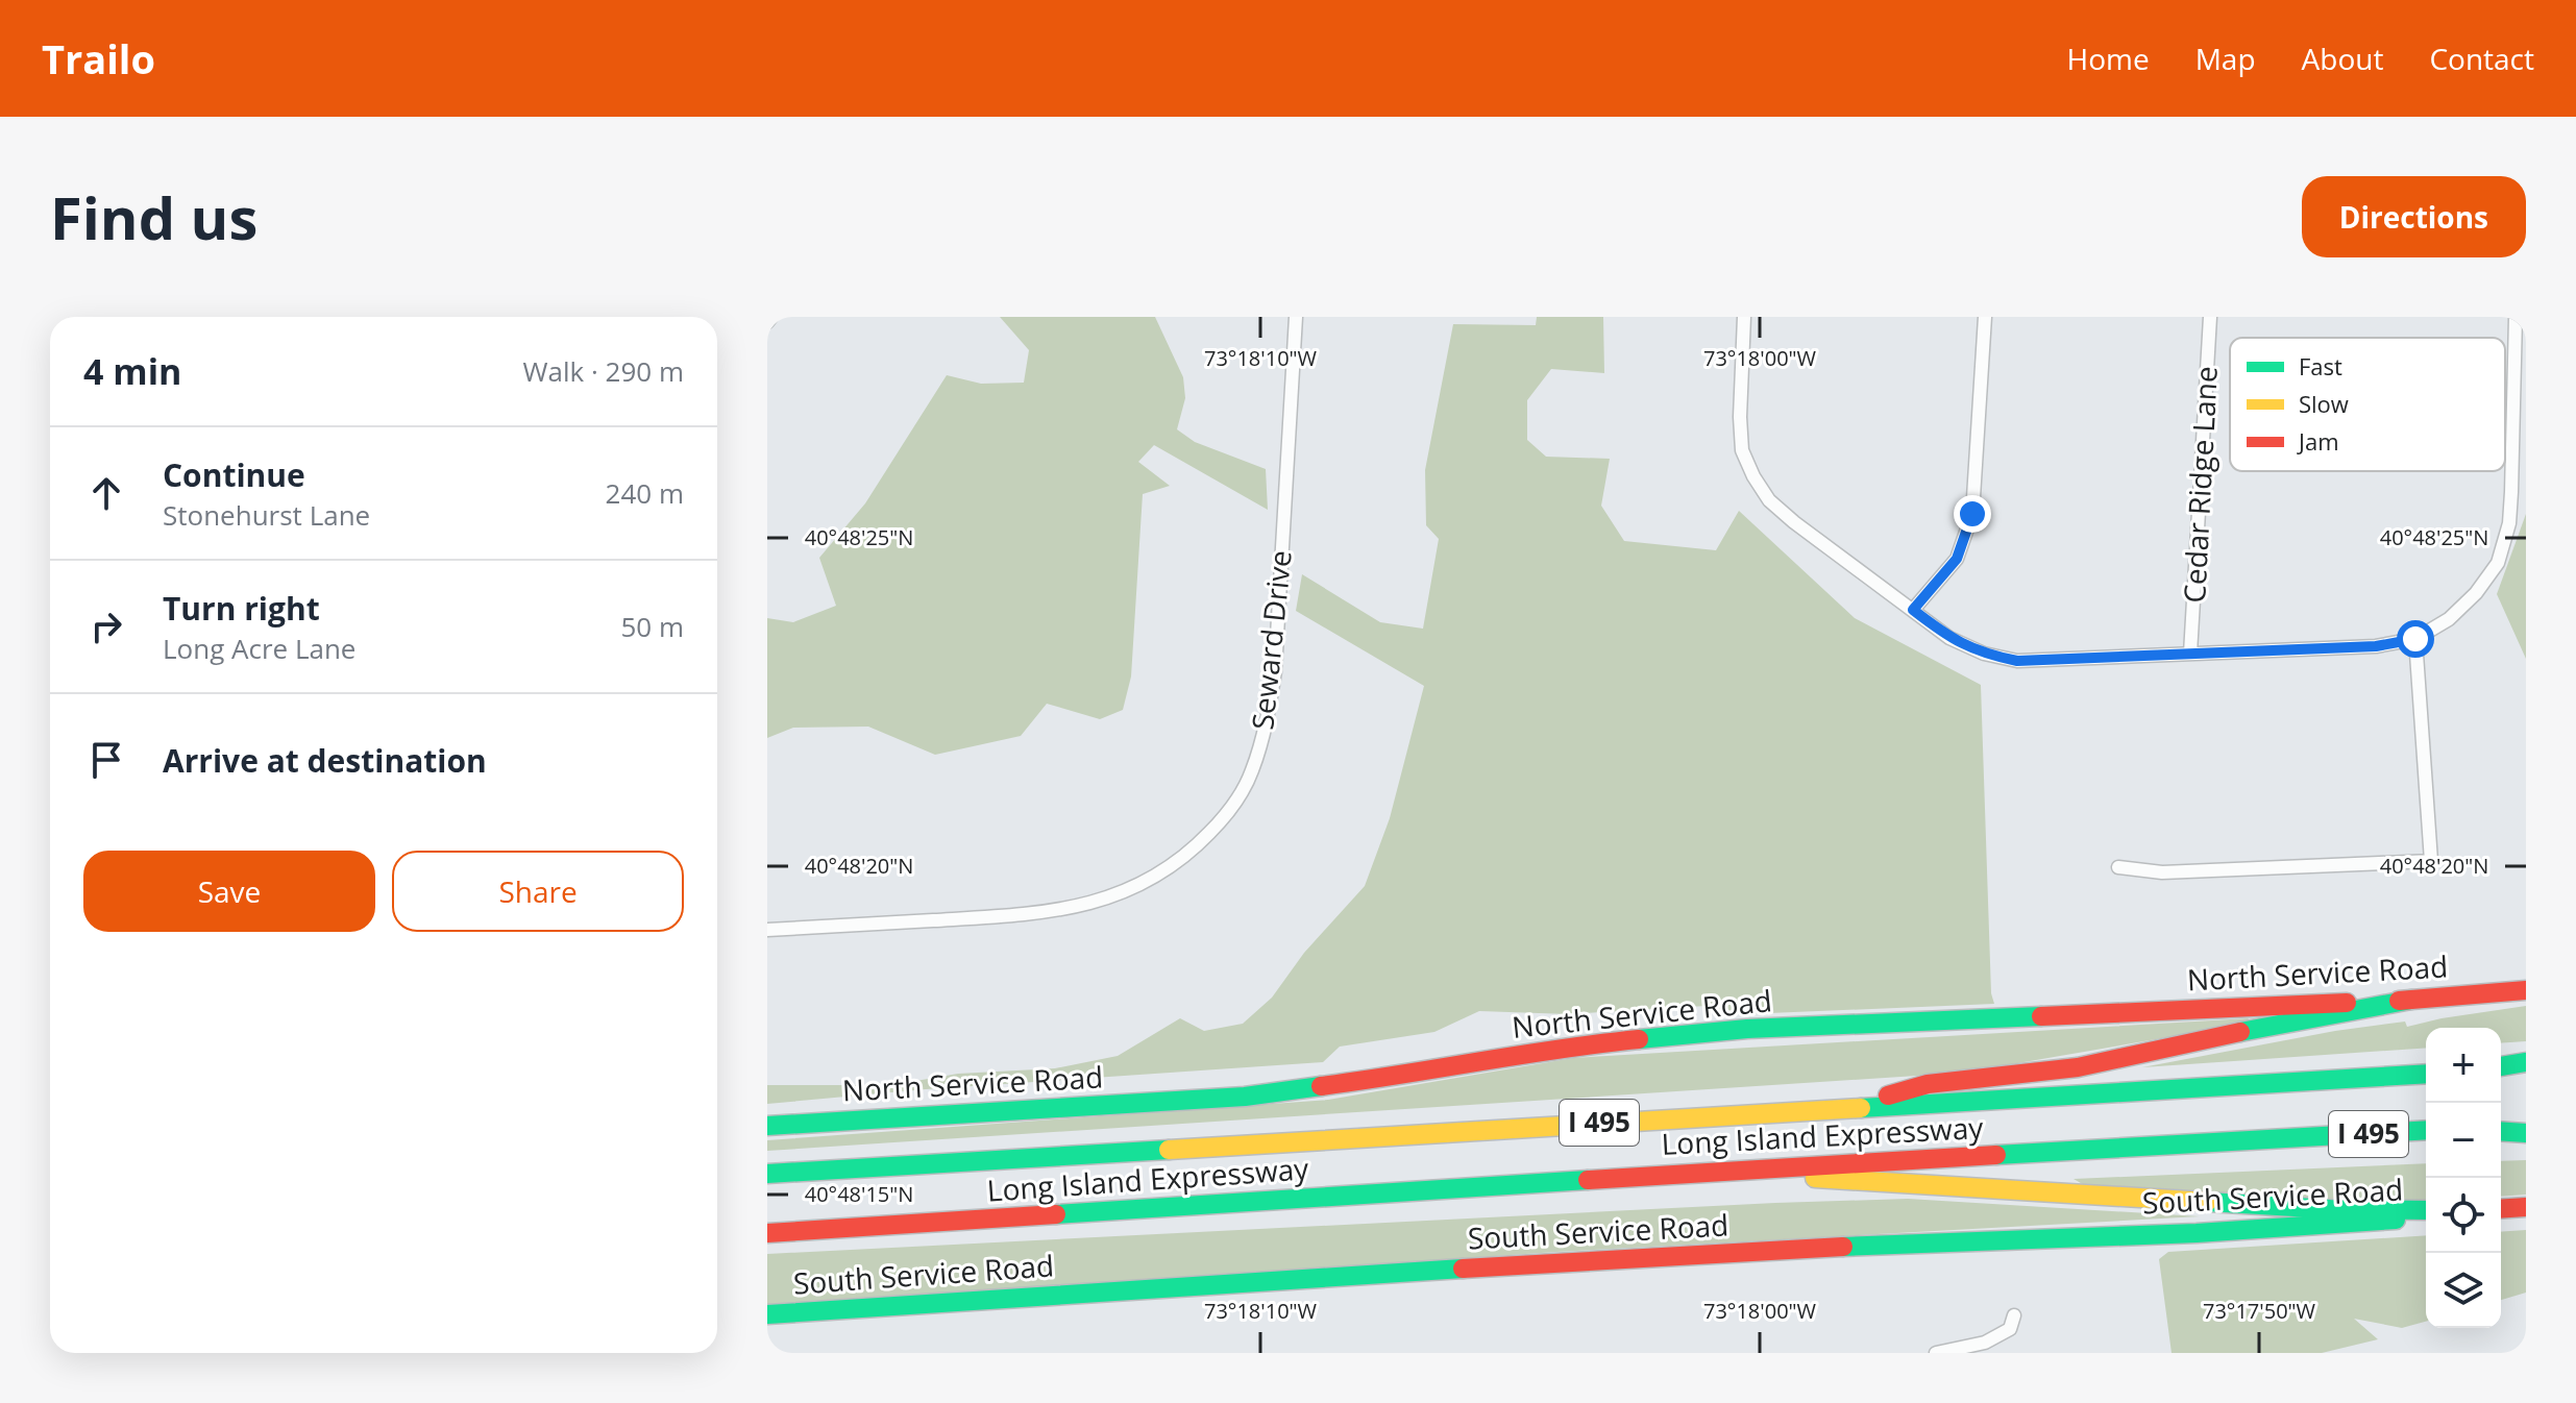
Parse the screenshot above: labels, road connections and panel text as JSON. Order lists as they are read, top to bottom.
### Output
{
  "streets": {
    "main road": [
      "North Service Road",
      "I 495",
      "Long Island Expressway",
      "South Service Road"
    ],
    "street": ["Cedar Ridge Lane", "Seward Drive"]
  },
  "legend": ["Fast", "Slow", "Jam"],
  "page": {
    "header": "Trailo",
    "nav": [
      "Home",
      "Map",
      "About",
      "Contact"
    ],
    "buttons": [
      "Directions",
      ["Save", "Share"]
    ],
    "title": "Find us",
    "heading": ["4 min", "Walk · 290 m"],
    "list": [
      ["Continue", "Stonehurst Lane", "240 m"],
      ["Turn right", "Long Acre Lane", "50 m"],
      "Arrive at destination"
    ],
    "map_buttons": ["+", "−"]
  },
  "coordinates": [
    "73°18'10\"W",
    "73°18'00\"W",
    "40°48'25\"N",
    "40°48'20\"N",
    "40°48'15\"N",
    "73°17'50\"W"
  ]
}
